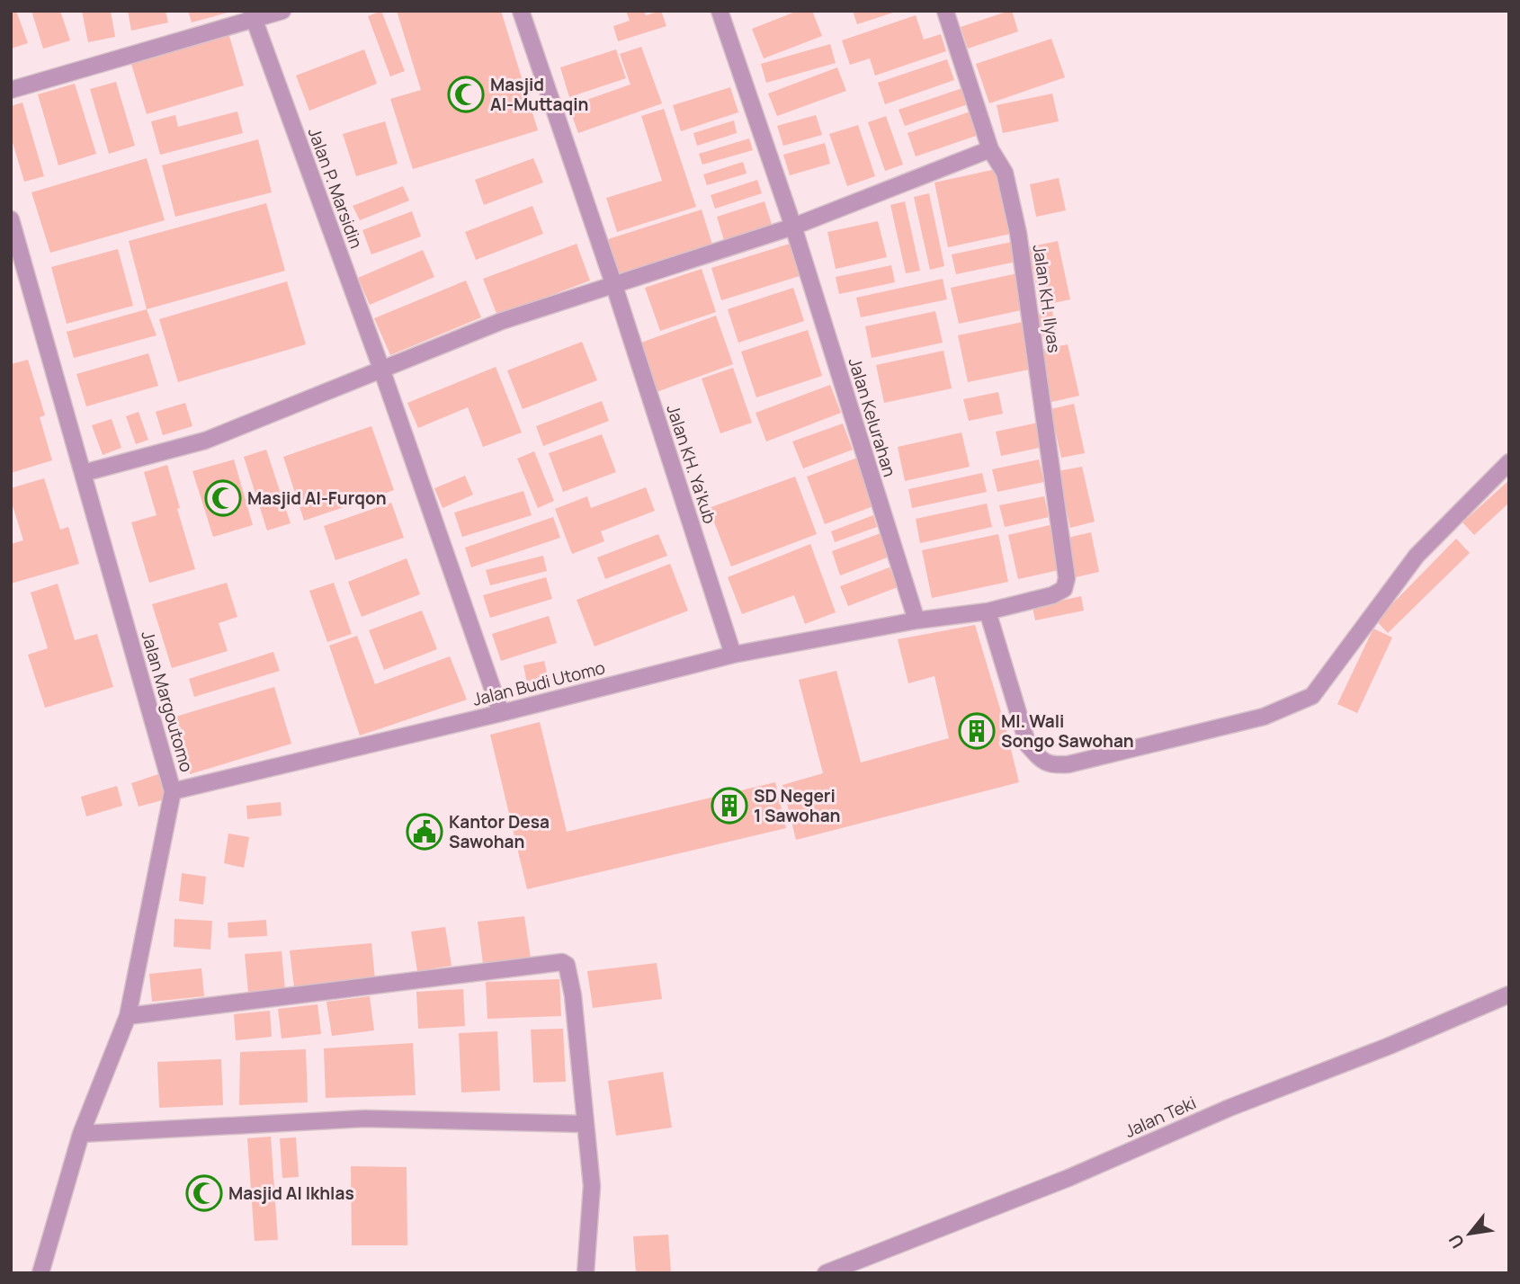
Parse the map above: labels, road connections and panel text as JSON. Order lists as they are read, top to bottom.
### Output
{
  "streets": {
    "street": [
      "Jalan P. Marsidin",
      "Jalan KH. Ilyas",
      "Jalan Kelurahan",
      "Jalan KH. Ya'kub",
      "Jalan Budi Utomo",
      "Jalan Margoutomo",
      "Jalan Teki"
    ]
  },
  "crossings": [
    ["Jalan P. Marsidin", "Jalan Budi Utomo"],
    ["Jalan KH. Ilyas", "Jalan Budi Utomo"],
    ["Jalan Kelurahan", "Jalan Budi Utomo"],
    ["Jalan KH. Ya'kub", "Jalan Budi Utomo"],
    ["Jalan Budi Utomo", "Jalan Margoutomo"]
  ],
  "places": {
    "mosque": ["Masjid Al-Muttaqin", "Masjid Al-Furqon", "Masjid Al Ikhlas"],
    "building": ["MI. Wali Songo Sawohan", "SD Negeri 1 Sawohan"],
    "public building": ["Kantor Desa Sawohan"]
  },
  "north": "bottom left"
}
